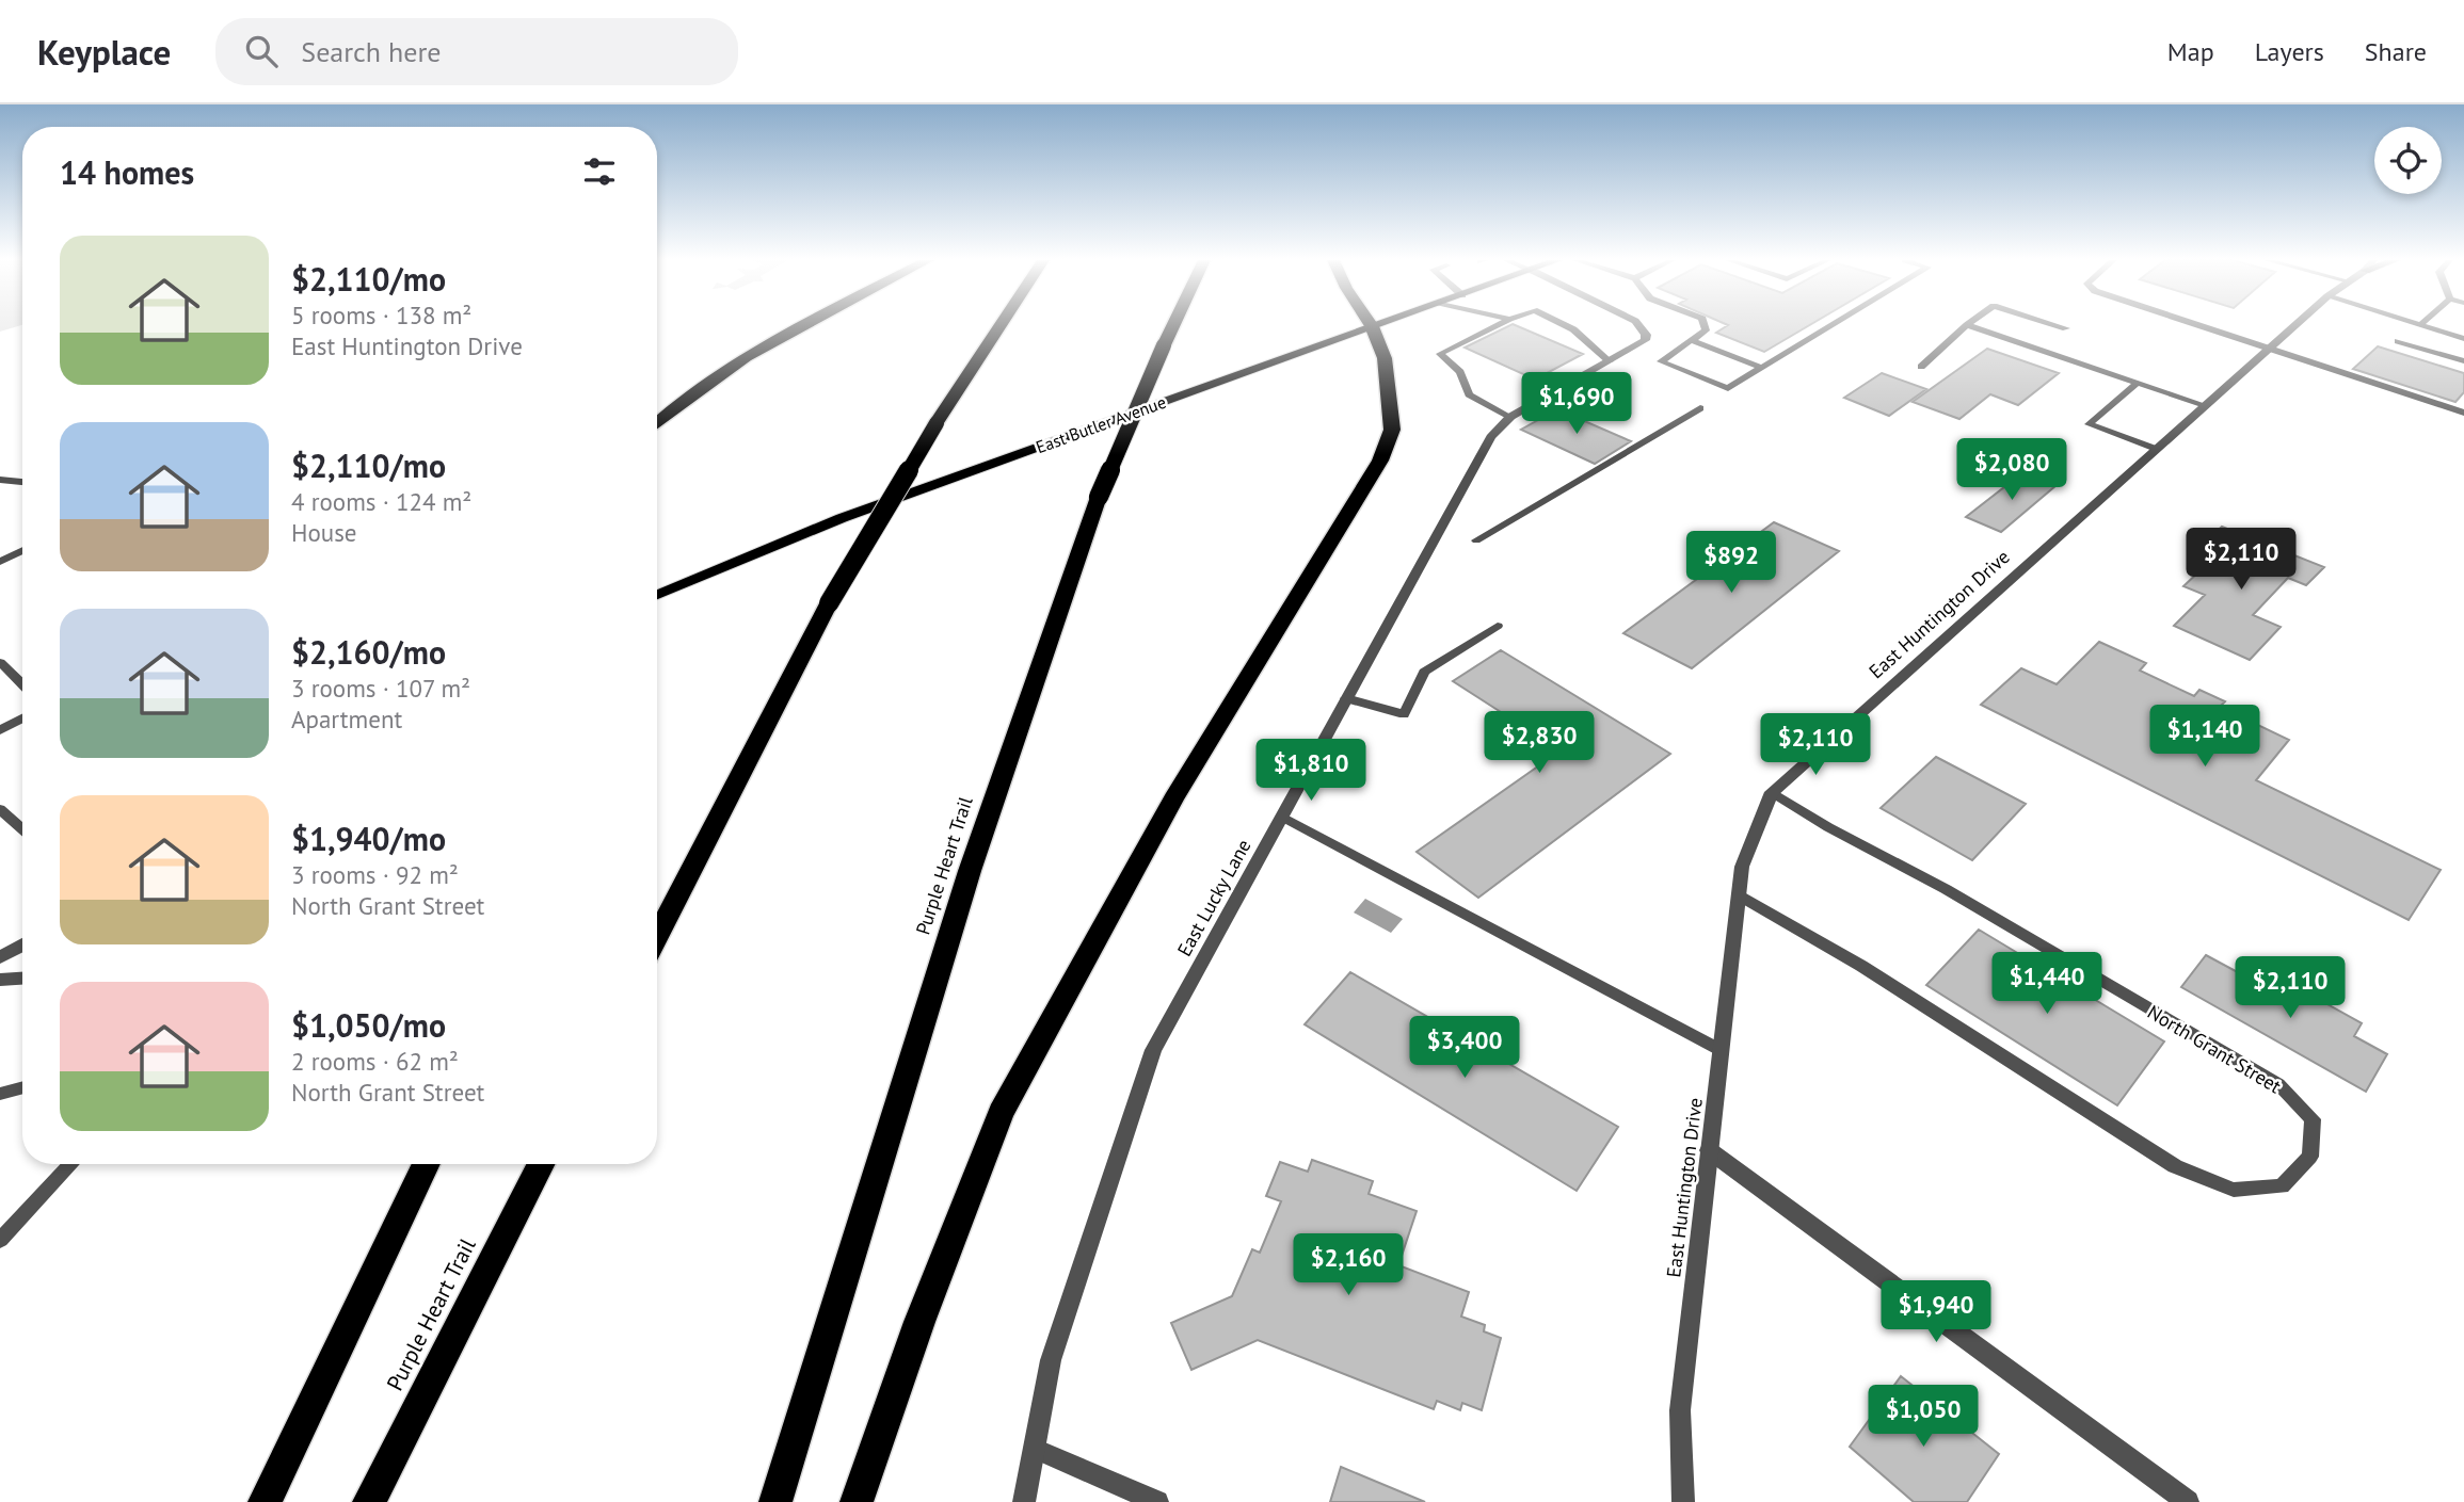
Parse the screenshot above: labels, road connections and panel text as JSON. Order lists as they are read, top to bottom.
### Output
{
  "streets": {
    "highway": ["Purple Heart Trail"],
    "main road": ["East Butler Avenue"],
    "street": ["East Huntington Drive", "East Lucky Lane"],
    "lane": ["North Grant Street"]
  },
  "crossings": [
    ["East Huntington Drive", "North Grant Street"]
  ],
  "page": {
    "header": "Keyplace",
    "search": "Search here",
    "nav": ["Map", "Layers", "Share"],
    "heading": "14 homes",
    "list": [
      {
        "name": "$2,110/mo",
        "note": "5 rooms · 138 m² · East Huntington Drive"
      },
      {
        "name": "$2,110/mo",
        "note": "4 rooms · 124 m² · House"
      },
      {
        "name": "$2,160/mo",
        "note": "3 rooms · 107 m² · Apartment"
      },
      {
        "name": "$1,940/mo",
        "note": "3 rooms · 92 m² · North Grant Street"
      },
      {
        "name": "$1,050/mo",
        "note": "2 rooms · 62 m² · North Grant Street"
      }
    ],
    "price": [
      "$1,690",
      "$2,080",
      "$2,110",
      "$892",
      "$1,140",
      "$2,830",
      "$2,110",
      "$1,810",
      "$1,440",
      "$2,110",
      "$3,400",
      "$2,160",
      "$1,940",
      "$1,050"
    ]
  }
}
